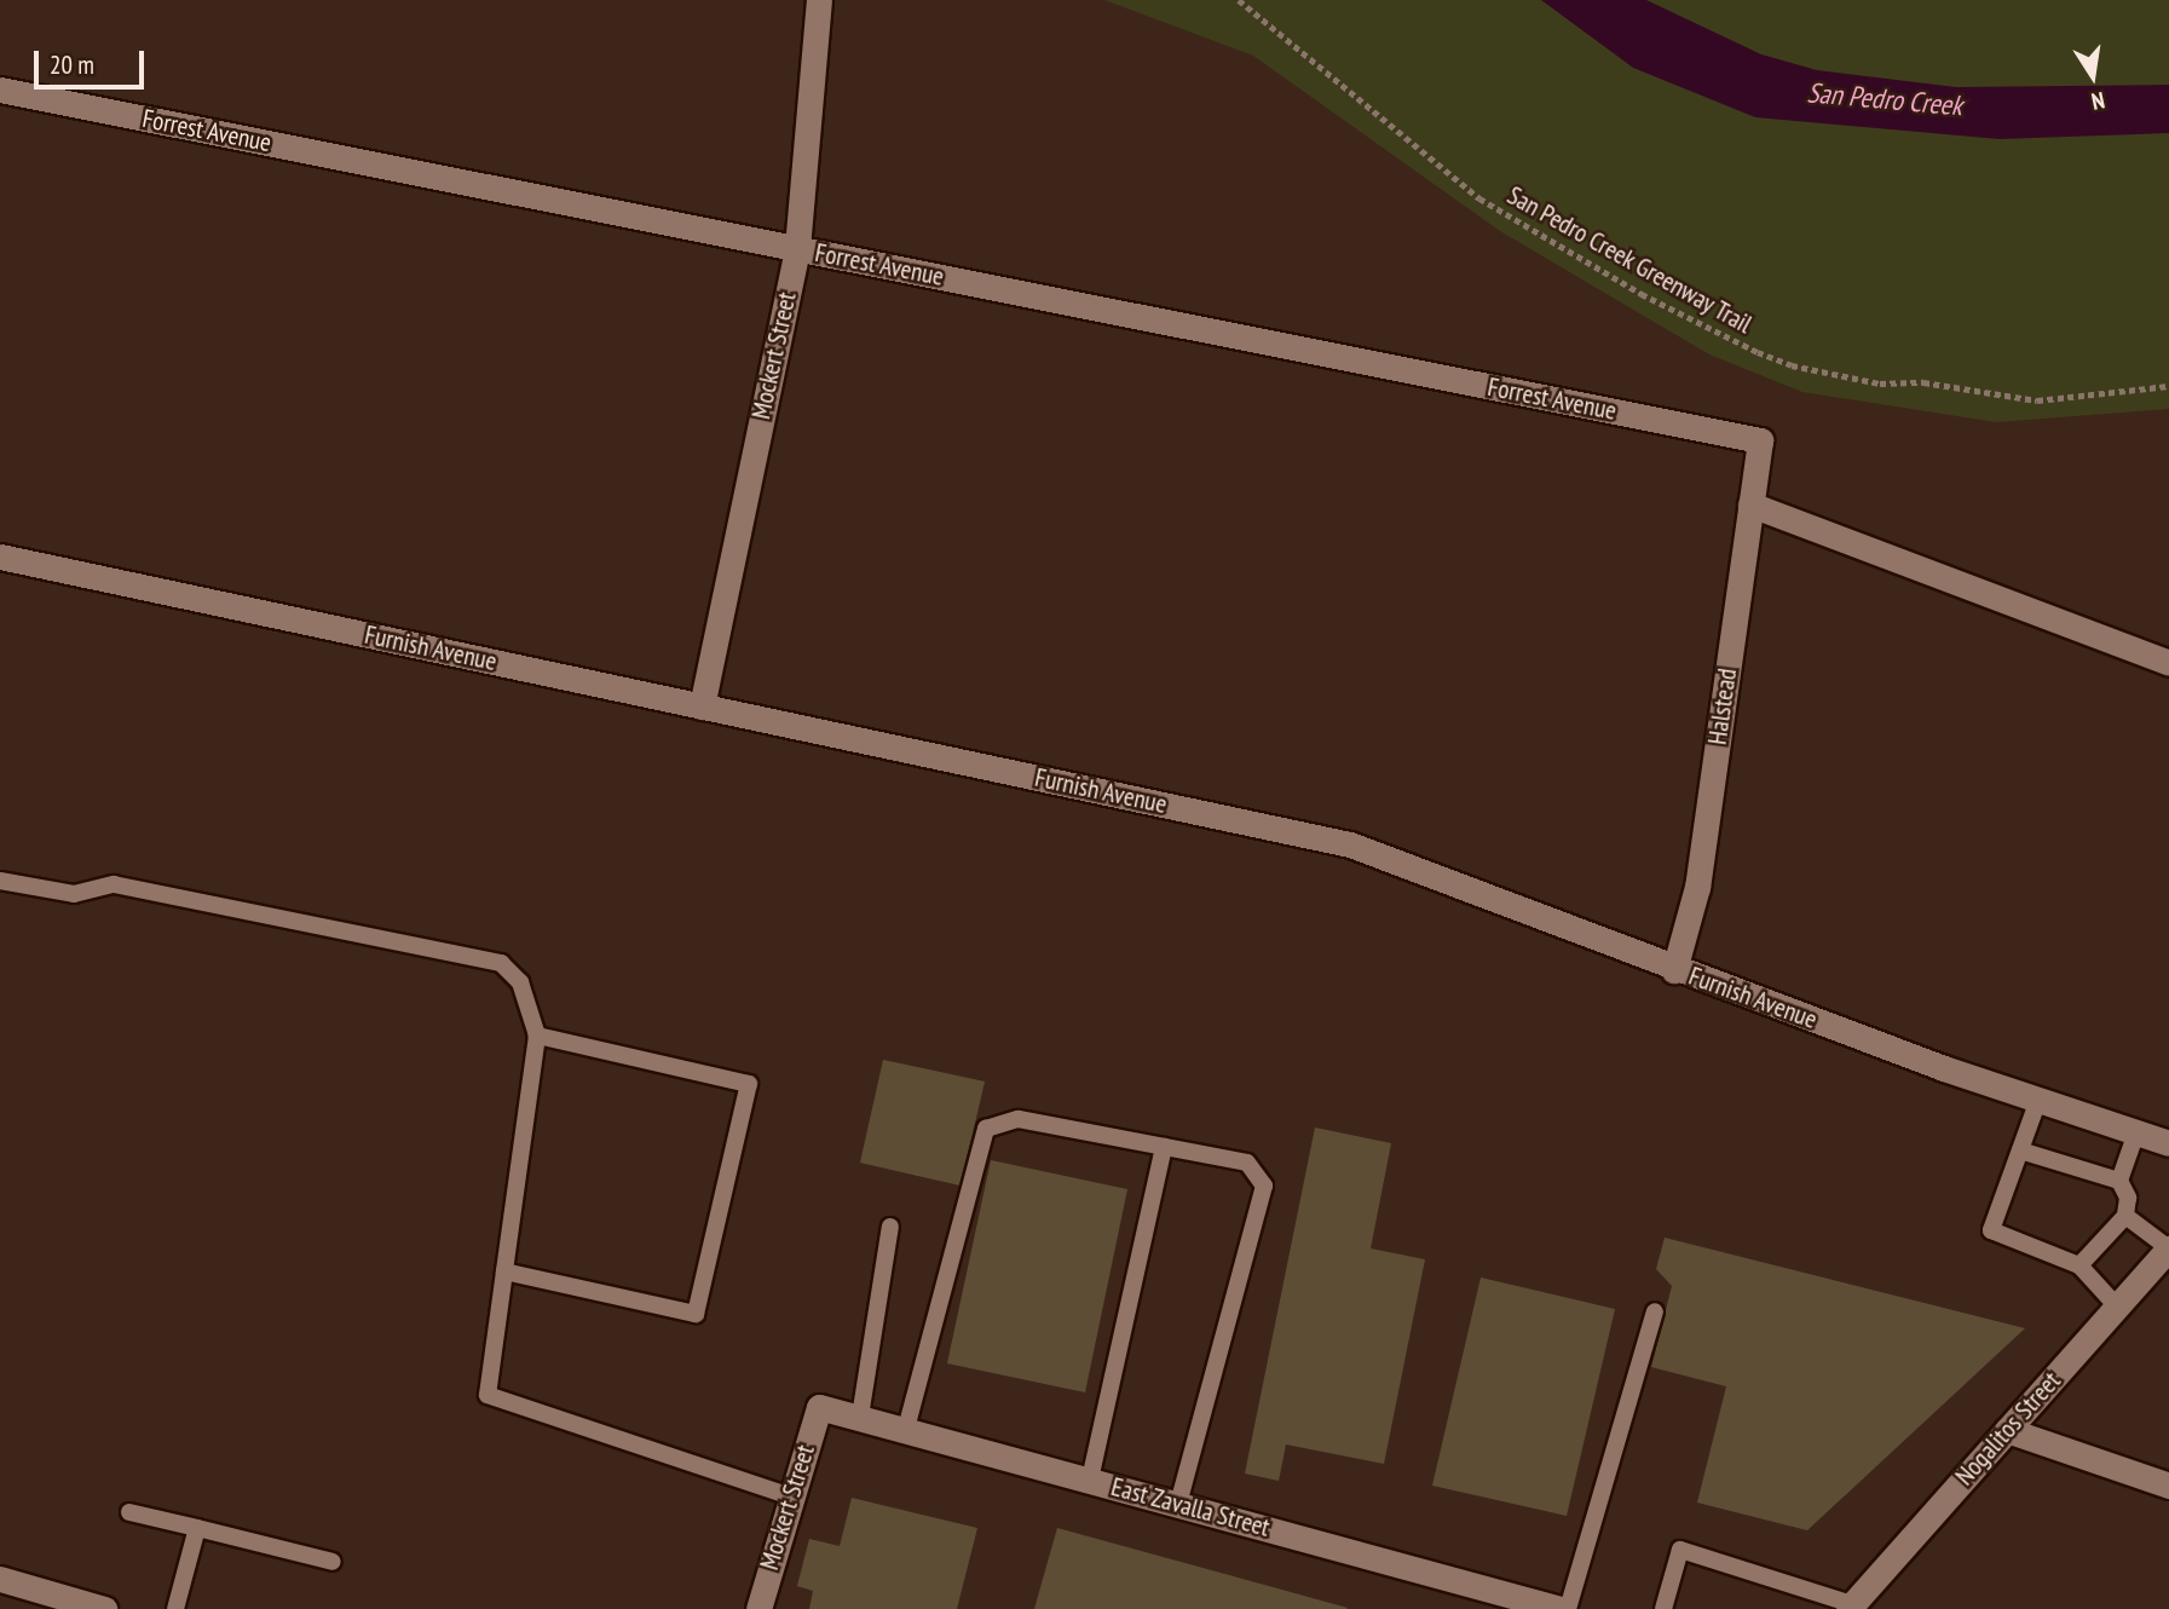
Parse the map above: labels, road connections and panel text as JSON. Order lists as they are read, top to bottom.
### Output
{
  "streets": {
    "street": [
      "Forrest Avenue",
      "Mockert Street",
      "Furnish Avenue",
      "Halstead",
      "Nogalitos Street",
      "East Zavalla Street"
    ],
    "path": ["San Pedro Creek Greenway Trail"]
  },
  "crossings": [
    ["Forrest Avenue", "Mockert Street"],
    ["Forrest Avenue", "Halstead"],
    ["Mockert Street", "Furnish Avenue"],
    ["Mockert Street", "East Zavalla Street"],
    ["Furnish Avenue", "Halstead"]
  ],
  "water": ["San Pedro Creek"],
  "scale_bar": "20 m",
  "north": "bottom"
}
